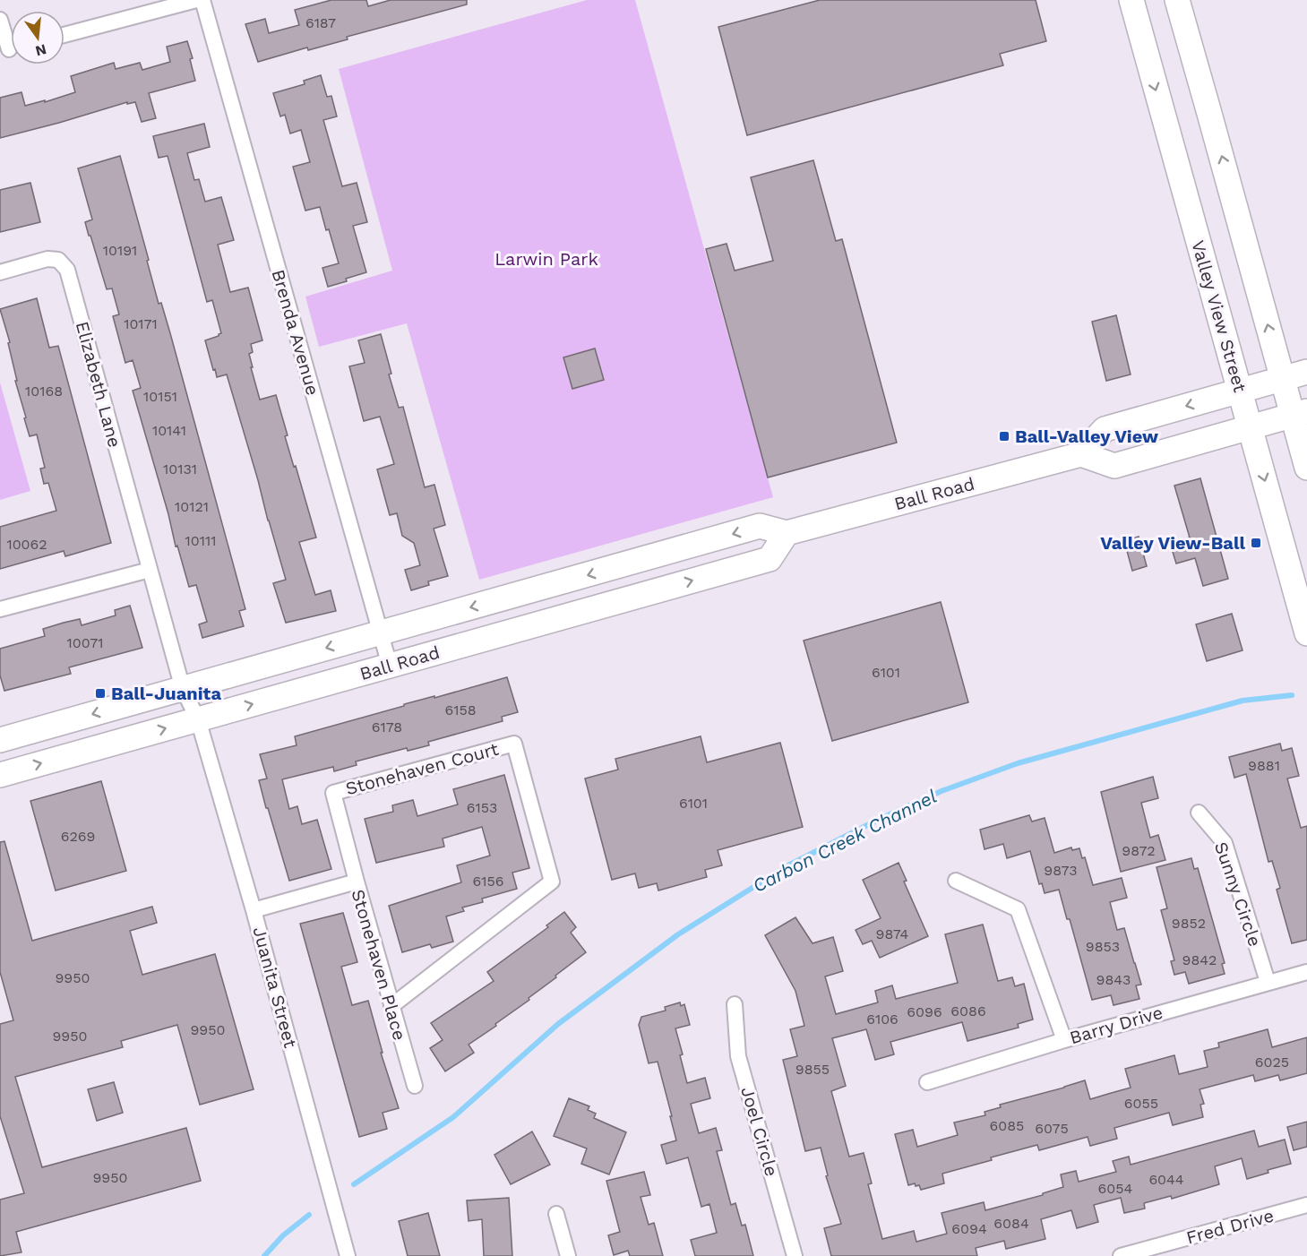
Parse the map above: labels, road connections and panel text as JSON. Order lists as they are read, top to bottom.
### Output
{
  "streets": {
    "main road": ["Valley View Street", "Ball Road"],
    "street": [
      "Brenda Avenue",
      "Elizabeth Lane",
      "Stonehaven Court",
      "Sunny Circle",
      "Stonehaven Place",
      "Juanita Street",
      "Barry Drive",
      "Joel Circle",
      "Fred Drive"
    ]
  },
  "crossings": [
    ["Brenda Avenue", "Ball Road"],
    ["Elizabeth Lane", "Ball Road"],
    ["Elizabeth Lane", "Juanita Street"],
    ["Ball Road", "Juanita Street"],
    ["Stonehaven Court", "Stonehaven Place"],
    ["Sunny Circle", "Barry Drive"],
    ["Stonehaven Place", "Juanita Street"]
  ],
  "water": ["Carbon Creek Channel"],
  "parks": ["Larwin Park"],
  "places": {
    "transit": ["Ball-Valley View", "Valley View-Ball", "Ball-Juanita"]
  },
  "house_numbers": [
    "6187",
    "10191",
    "10171",
    "10168",
    "10151",
    "10141",
    "10131",
    "10121",
    "10111",
    "10062",
    "10071",
    "6101",
    "6158",
    "6178",
    "9881",
    "6101",
    "6153",
    "6269",
    "9872",
    "9873",
    "6156",
    "9852",
    "9874",
    "9853",
    "9842",
    "9950",
    "9843",
    "6086",
    "6096",
    "6106",
    "9950",
    "9950",
    "6025",
    "9855",
    "6055",
    "6085",
    "6075",
    "9950",
    "6044",
    "6054",
    "6084",
    "6094"
  ],
  "north": "bottom"
}
